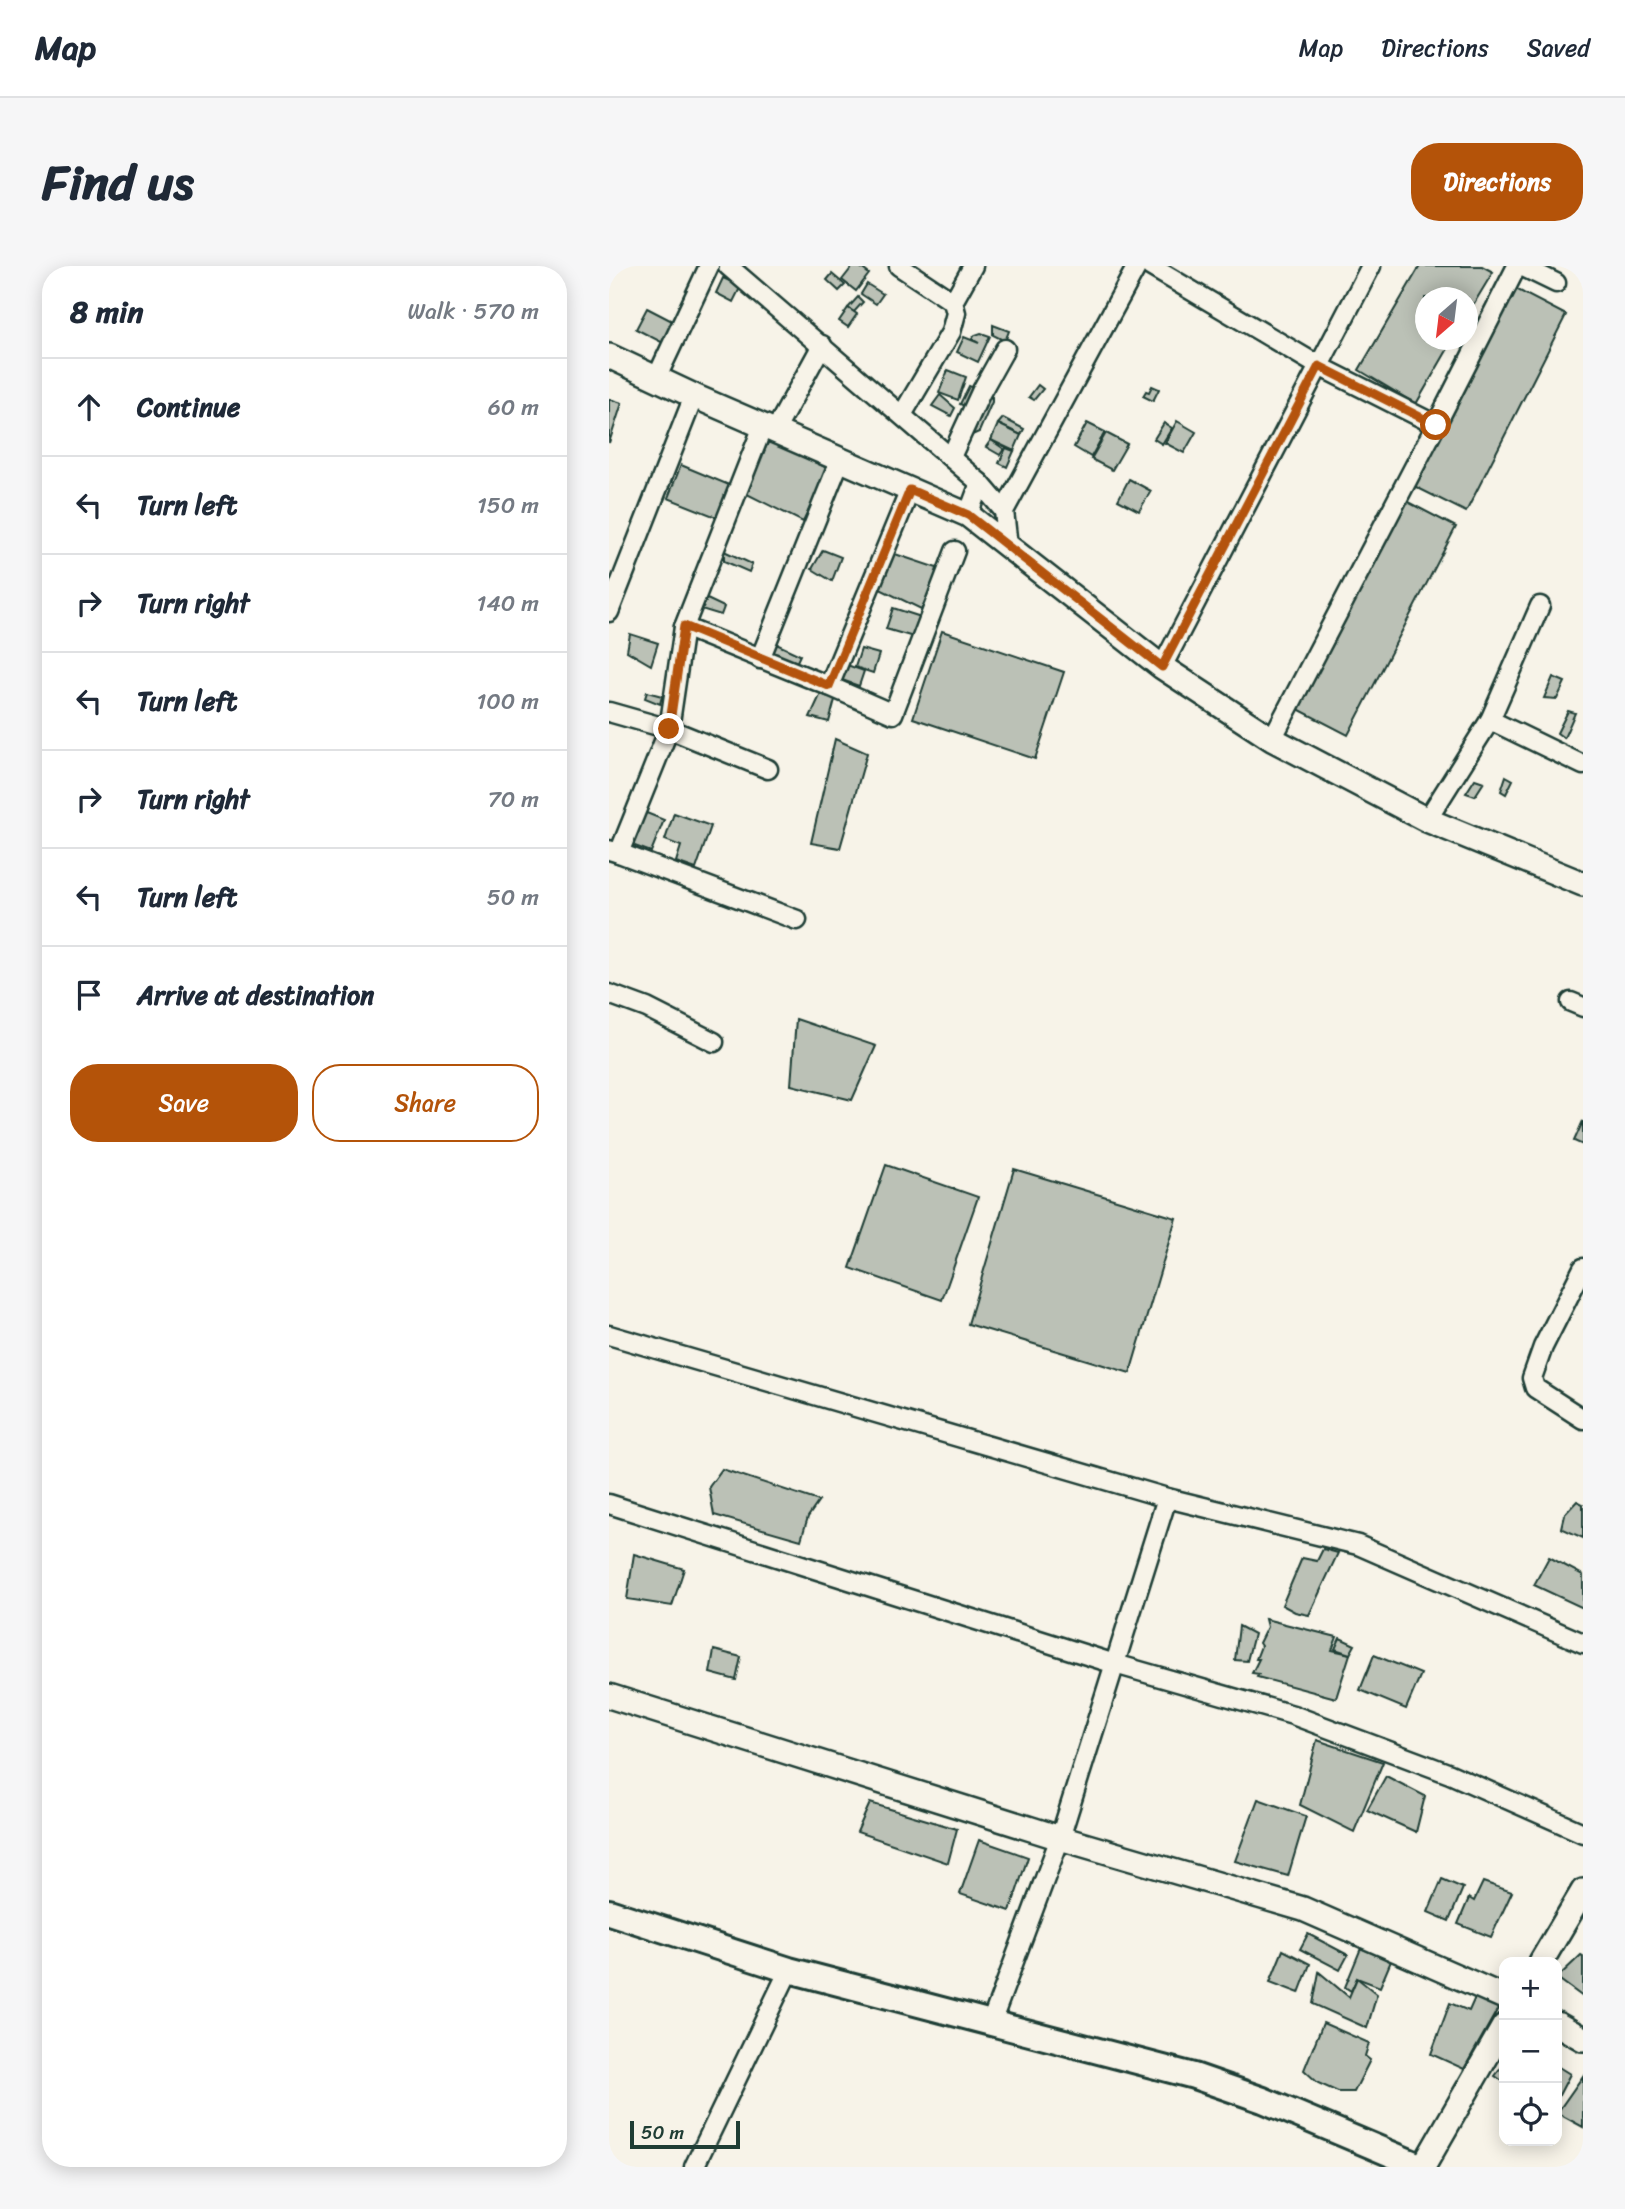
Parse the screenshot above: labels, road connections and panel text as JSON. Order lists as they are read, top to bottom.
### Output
{
  "scale_bar": "50 m",
  "north": "bottom left",
  "page": {
    "header": "Map",
    "nav": ["Map", "Directions", "Saved"],
    "title": "Find us",
    "buttons": [
      "Directions",
      ["Save", "Share"]
    ],
    "heading": ["8 min", "Walk · 570 m"],
    "list": [
      ["Continue", "60 m"],
      ["Turn left", "150 m"],
      ["Turn right", "140 m"],
      ["Turn left", "100 m"],
      ["Turn right", "70 m"],
      ["Turn left", "50 m"],
      "Arrive at destination"
    ],
    "map_buttons": ["+", "−"],
    "scale": "50 m"
  }
}
